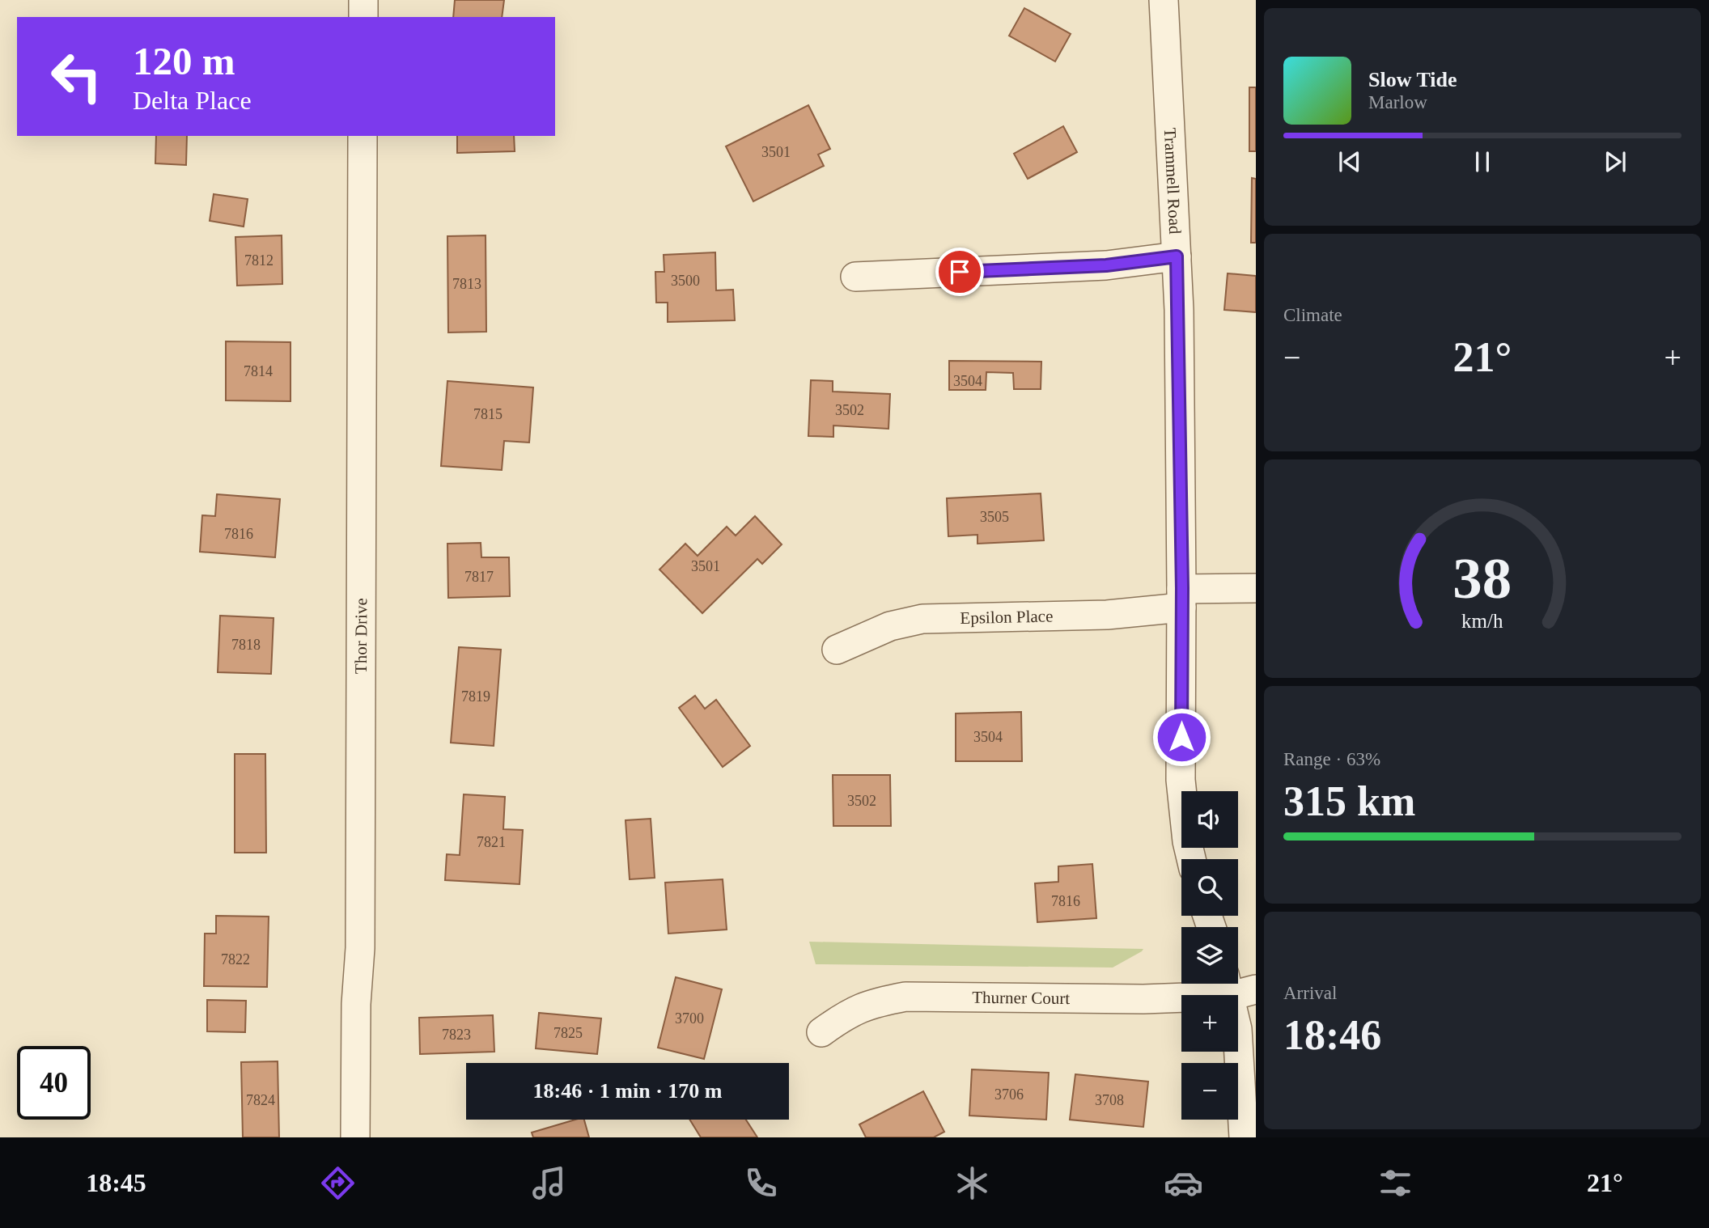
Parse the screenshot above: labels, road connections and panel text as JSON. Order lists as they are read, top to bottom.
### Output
{
  "streets": {
    "street": [
      "Trammell Road",
      "Epsilon Place",
      "Thor Drive",
      "Thurner Court"
    ]
  },
  "crossings": [
    ["Trammell Road", "Epsilon Place"]
  ],
  "house_numbers": [
    "3501",
    "7812",
    "3500",
    "7813",
    "7814",
    "3504",
    "3502",
    "7815",
    "3505",
    "7816",
    "3501",
    "7817",
    "7818",
    "7819",
    "3504",
    "3502",
    "7821",
    "7816",
    "7822",
    "3700",
    "7825",
    "7823",
    "3706",
    "7824",
    "3708"
  ],
  "page": {
    "turn": ["120 m", "Delta Place"],
    "song": ["Slow Tide", "Marlow"],
    "tile": [
      "Climate",
      ["Range · 63%", "315 km"],
      ["Arrival", "18:46"]
    ],
    "heat": ["−", "21°", "+"],
    "map_buttons": ["+", "−"],
    "limit": "40",
    "trip": "18:46 · 1 min · 170 m",
    "tabs": ["18:45", "21°"],
    "gauge": ["38", "km/h"]
  }
}
